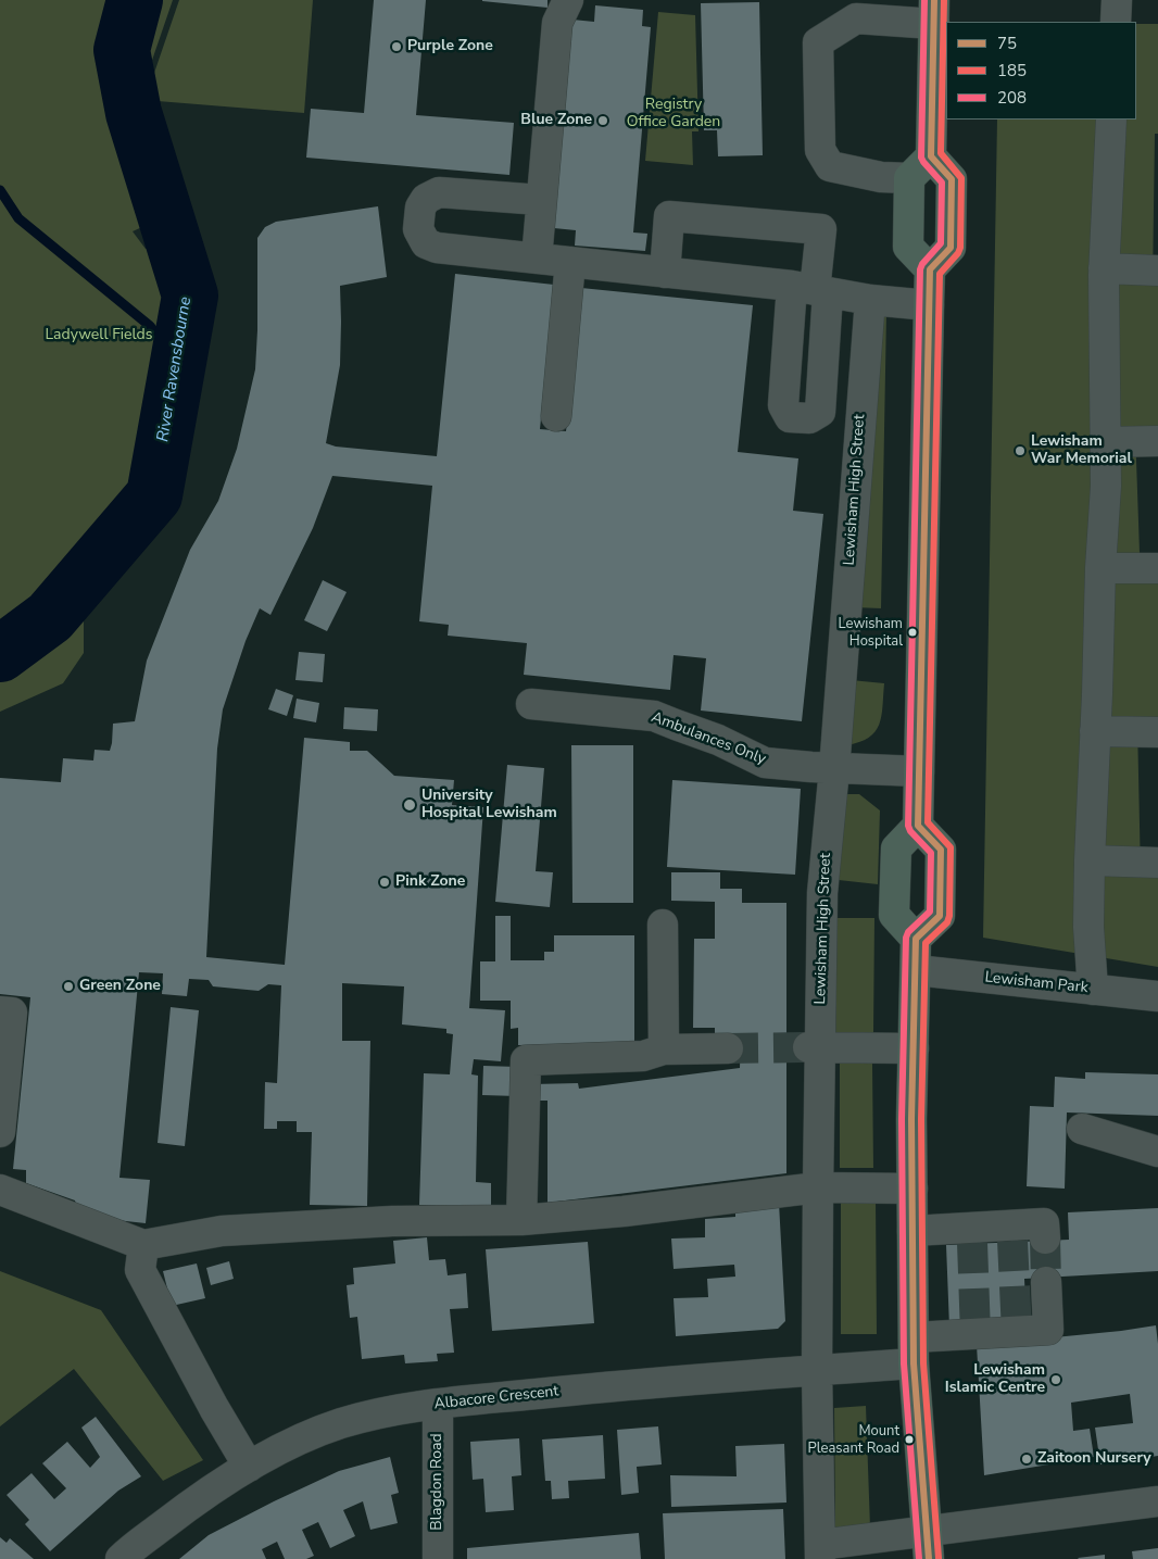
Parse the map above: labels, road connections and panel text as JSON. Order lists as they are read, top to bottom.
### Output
{
  "streets": {
    "street": [
      "Lewisham High Street",
      "Ambulances Only",
      "Lewisham Park",
      "Albacore Crescent",
      "Blagdon Road"
    ]
  },
  "crossings": [
    ["Lewisham High Street", "Ambulances Only"],
    ["Lewisham High Street", "Albacore Crescent"],
    ["Albacore Crescent", "Blagdon Road"]
  ],
  "water": ["River Ravensbourne"],
  "parks": ["Registry Office Garden", "Ladywell Fields"],
  "places": [
    "Purple Zone",
    "Blue Zone",
    "Lewisham War Memorial",
    "Lewisham Hospital",
    "University Hospital Lewisham",
    "Pink Zone",
    "Green Zone",
    "Lewisham Islamic Centre",
    "Mount Pleasant Road",
    "Zaitoon Nursery"
  ],
  "lines": ["transit line 75", "transit line 185", "transit line 208"],
  "legend": ["75", "185", "208"]
}
